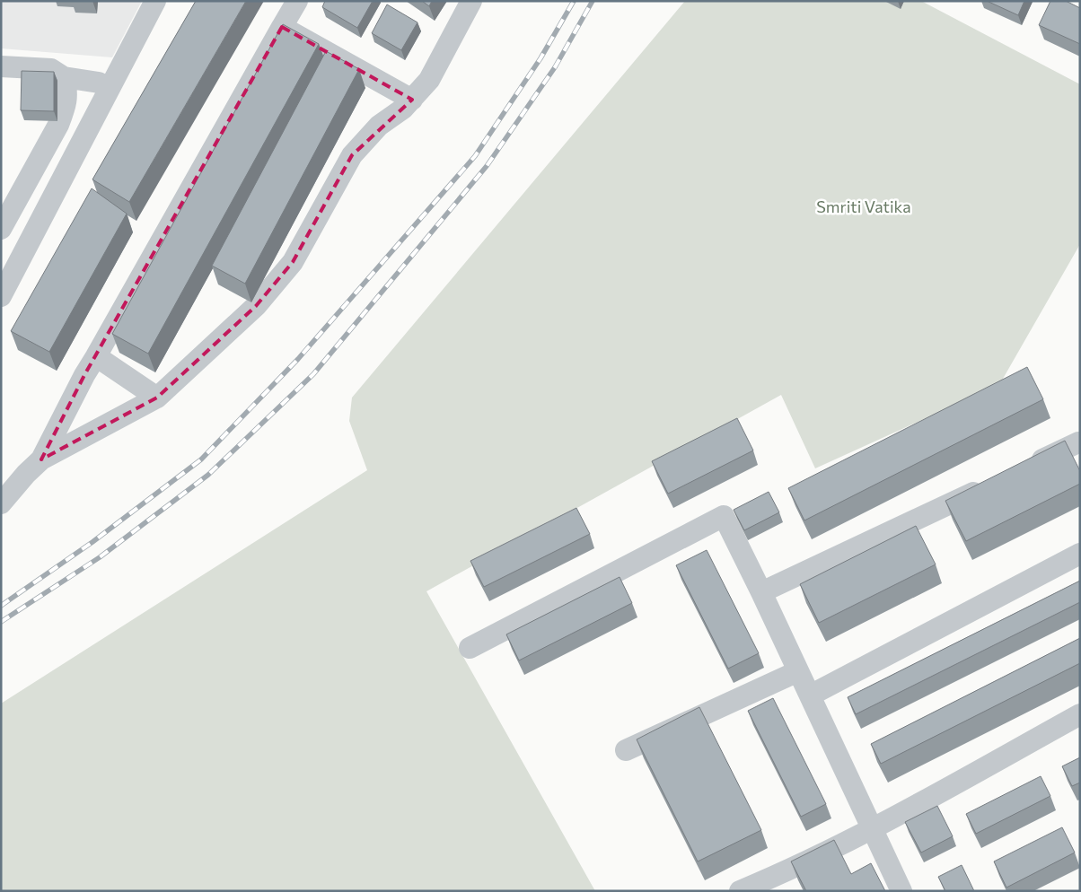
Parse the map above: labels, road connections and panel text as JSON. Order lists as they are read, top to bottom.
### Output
{
  "parks": ["Smriti Vatika"]
}
